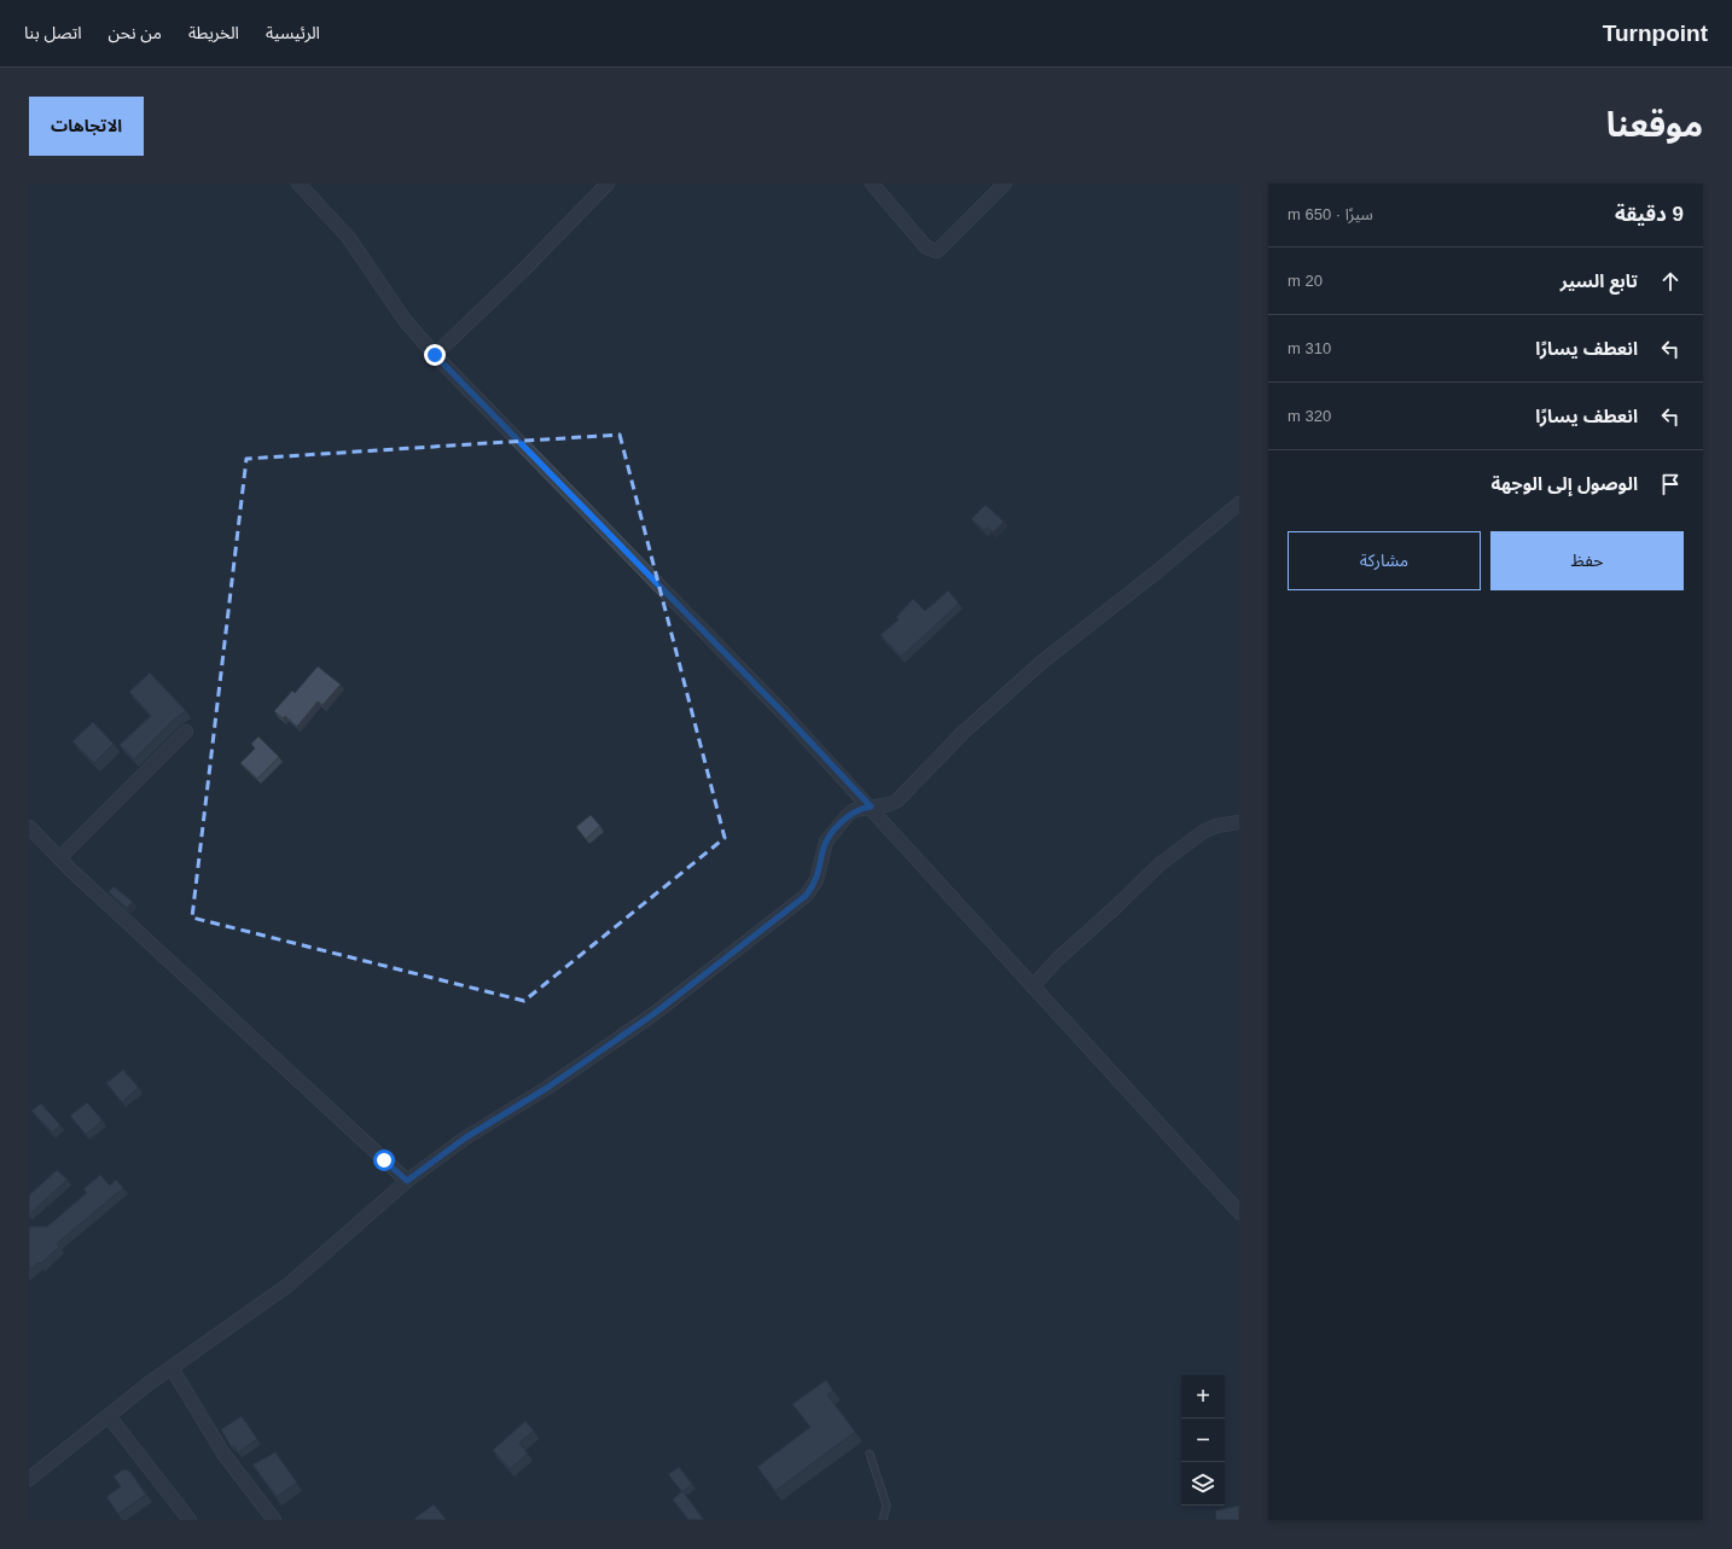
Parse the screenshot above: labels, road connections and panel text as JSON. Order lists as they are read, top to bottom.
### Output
{
  "page": {
    "header": "Turnpoint",
    "nav": [
      "الرئيسية",
      "الخريطة",
      "من نحن",
      "اتصل بنا"
    ],
    "title": "موقعنا",
    "buttons": [
      "الاتجاهات",
      ["حفظ", "مشاركة"]
    ],
    "heading": ["9 دقيقة", "سيرًا · 650 m"],
    "list": [
      ["تابع السير", "20 m"],
      ["انعطف يسارًا", "310 m"],
      ["انعطف يسارًا", "320 m"],
      "الوصول إلى الوجهة"
    ],
    "map_buttons": ["+", "−"]
  }
}
